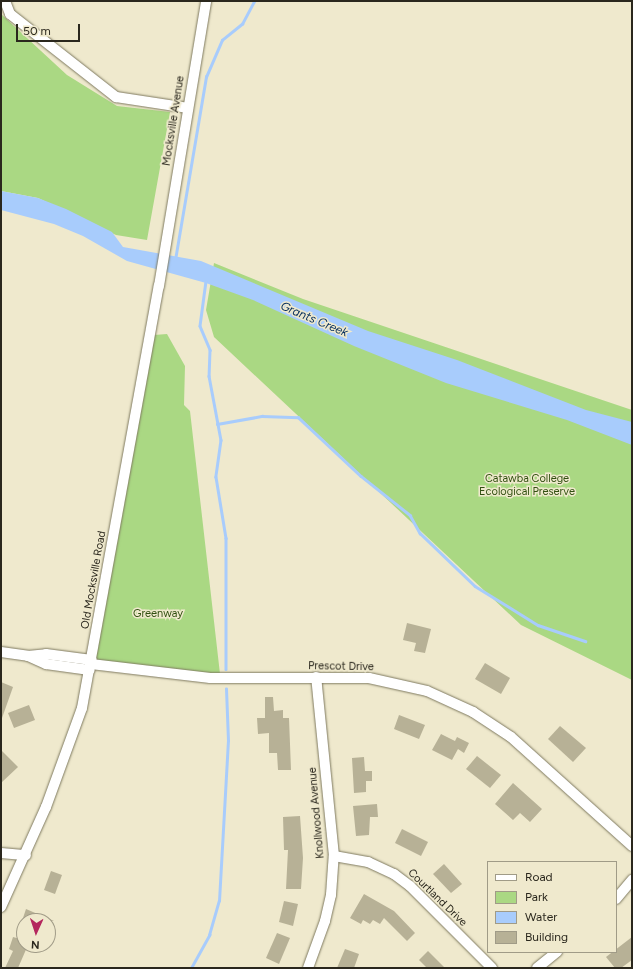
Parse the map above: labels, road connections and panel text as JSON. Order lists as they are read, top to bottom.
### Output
{
  "streets": {
    "street": [
      "Mocksville Avenue",
      "Old Mocksville Road",
      "Prescot Drive",
      "Knollwood Avenue",
      "Courtland Drive"
    ]
  },
  "crossings": [
    ["Mocksville Avenue", "Old Mocksville Road"],
    ["Old Mocksville Road", "Prescot Drive"],
    ["Prescot Drive", "Knollwood Avenue"],
    ["Knollwood Avenue", "Courtland Drive"]
  ],
  "water": ["Grants Creek"],
  "parks": ["Catawba College Ecological Preserve", "Greenway"],
  "legend": [
    "Road",
    "Park",
    "Water",
    "Building"
  ],
  "scale_bar": "50 m",
  "north": "bottom"
}
